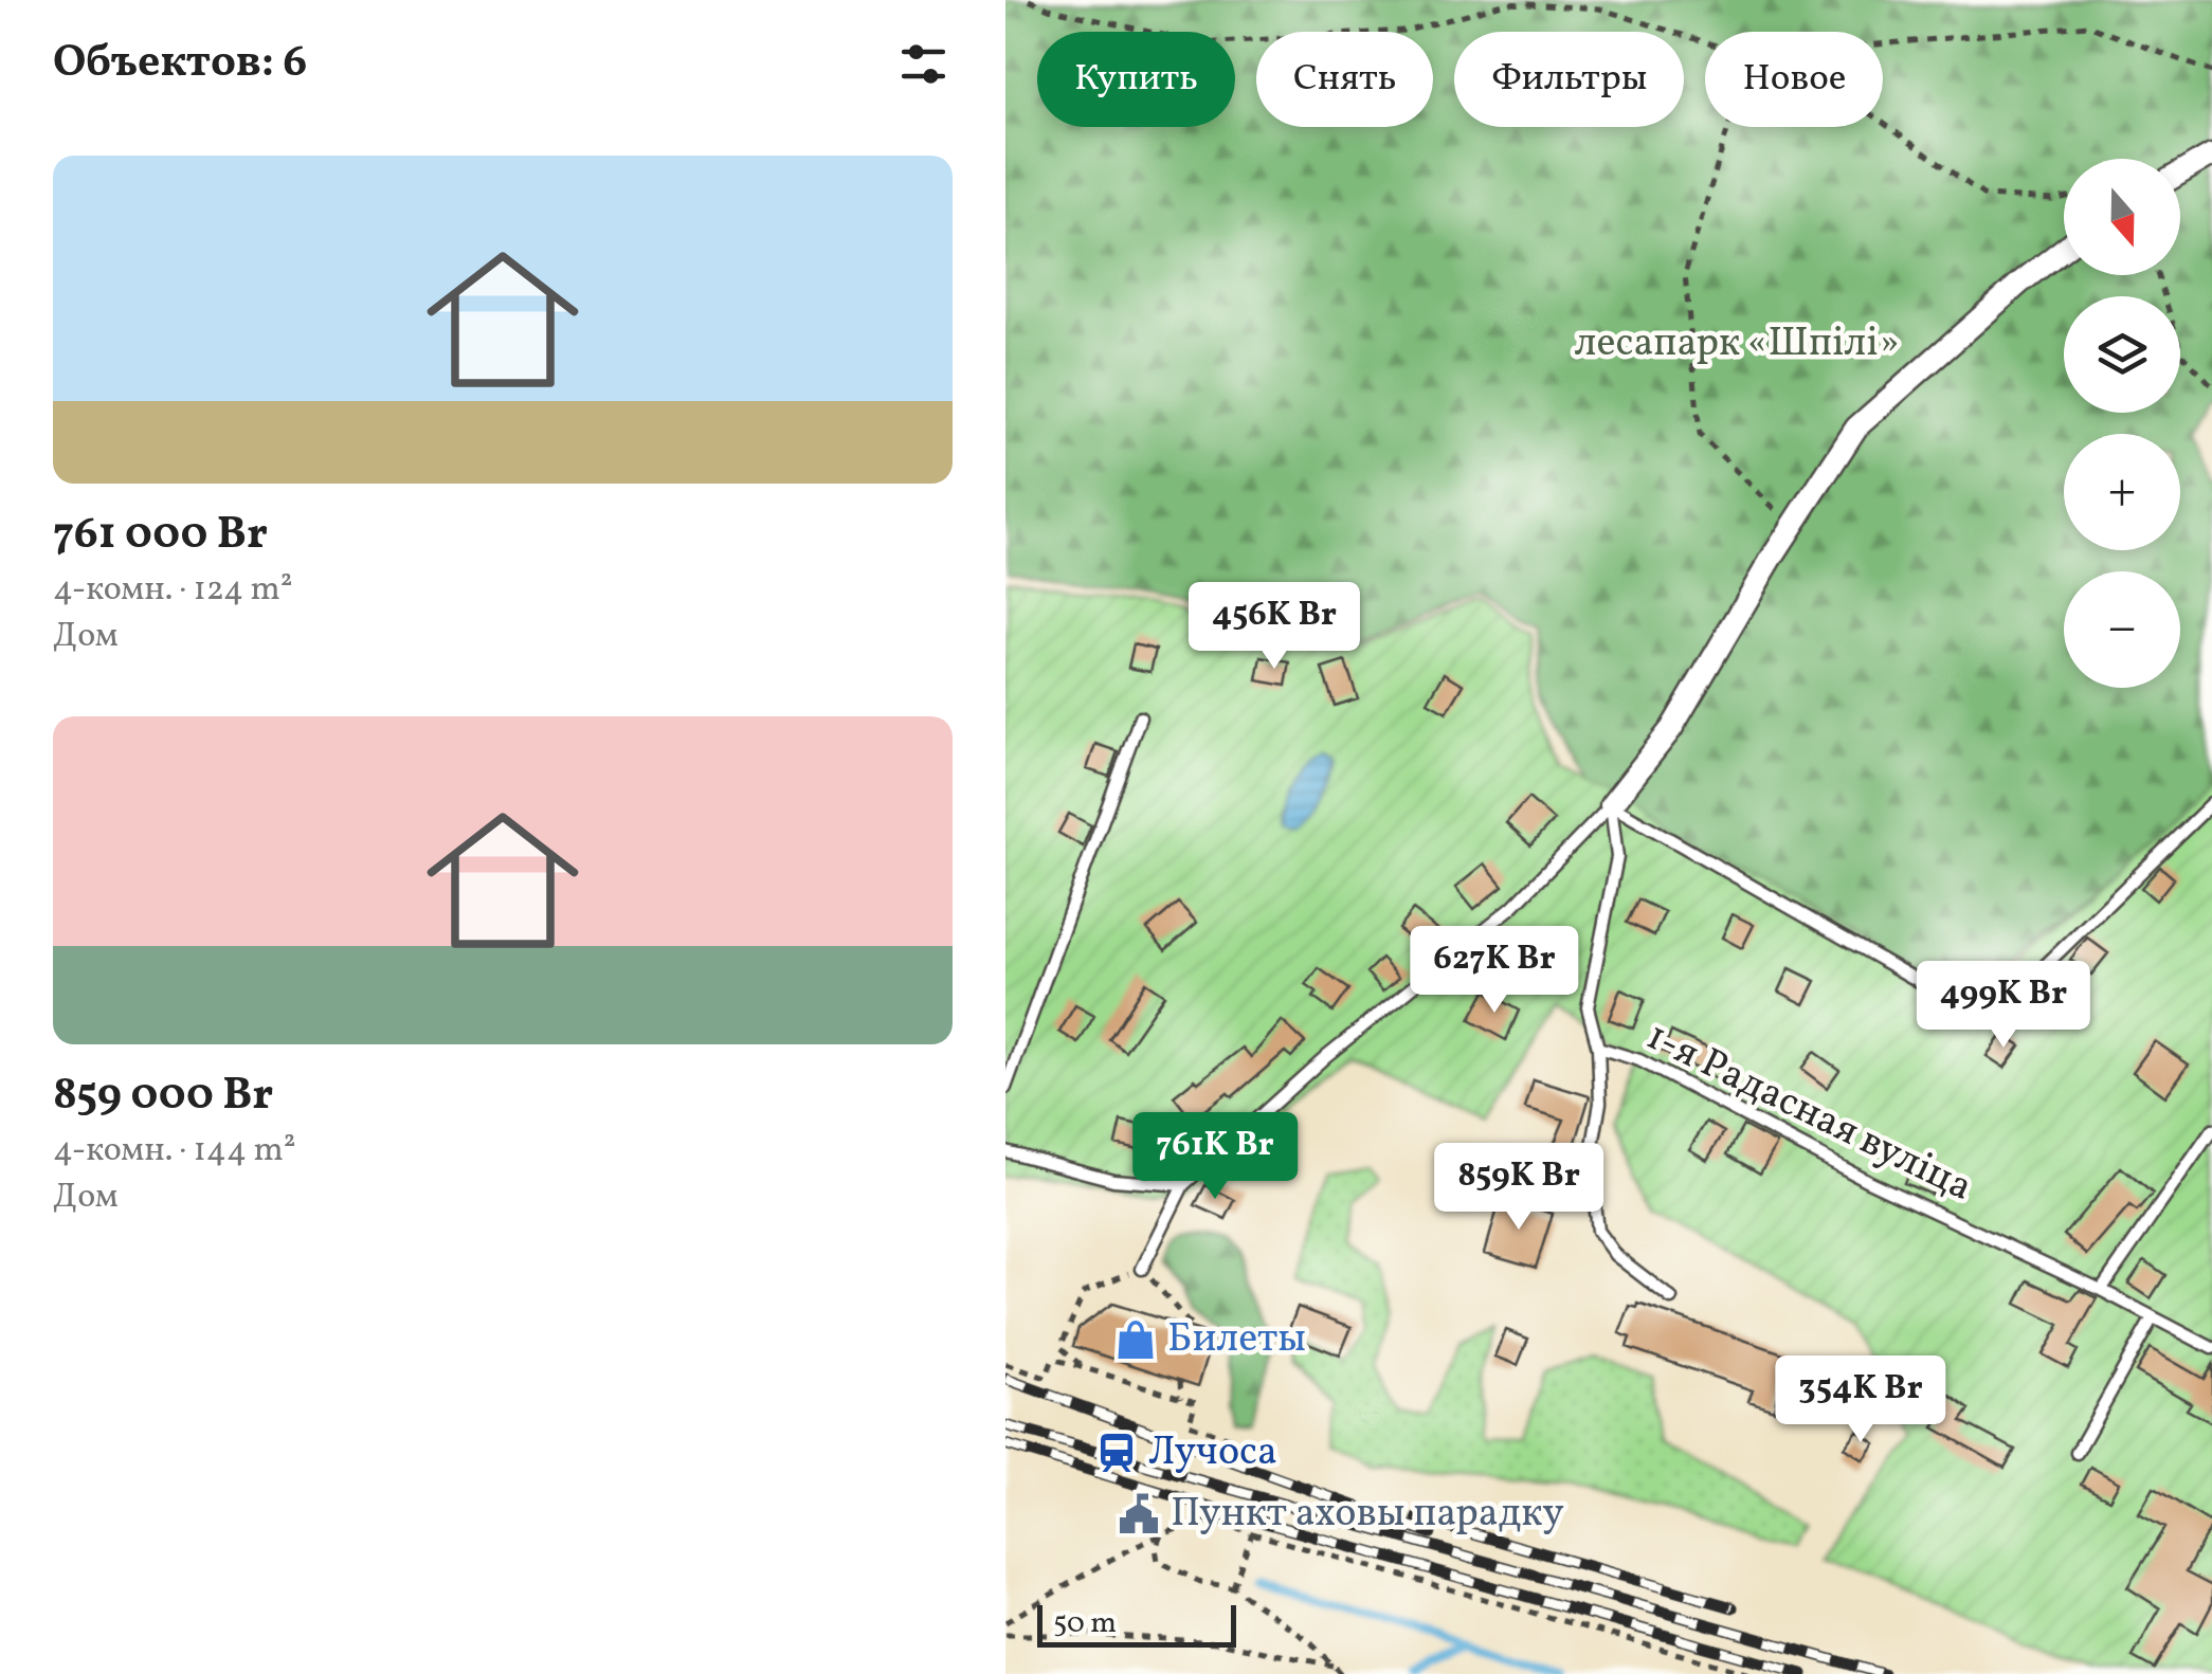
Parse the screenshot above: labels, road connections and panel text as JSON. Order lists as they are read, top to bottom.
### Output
{
  "streets": {
    "lane": ["1-я Радасная вуліца"]
  },
  "parks": ["лесапарк «Шпілі»"],
  "places": {
    "shop": ["Билеты"],
    "station": ["Лучоса"],
    "public building": ["Пункт аховы парадку"]
  },
  "scale_bar": "50 m",
  "north": "bottom",
  "page": {
    "heading": "Объектов: 6",
    "chip": [
      "Купить",
      "Снять",
      "Фильтры",
      "Новое"
    ],
    "list": [
      {
        "name": "761 000 Br",
        "note": "4-комн. · 124 m² · Дом"
      },
      {
        "name": "859 000 Br",
        "note": "4-комн. · 144 m² · Дом"
      }
    ],
    "map_buttons": ["+", "−"],
    "price": [
      "456K Br",
      "627K Br",
      "499K Br",
      "761K Br",
      "859K Br",
      "354K Br"
    ],
    "scale": "50 m"
  }
}
